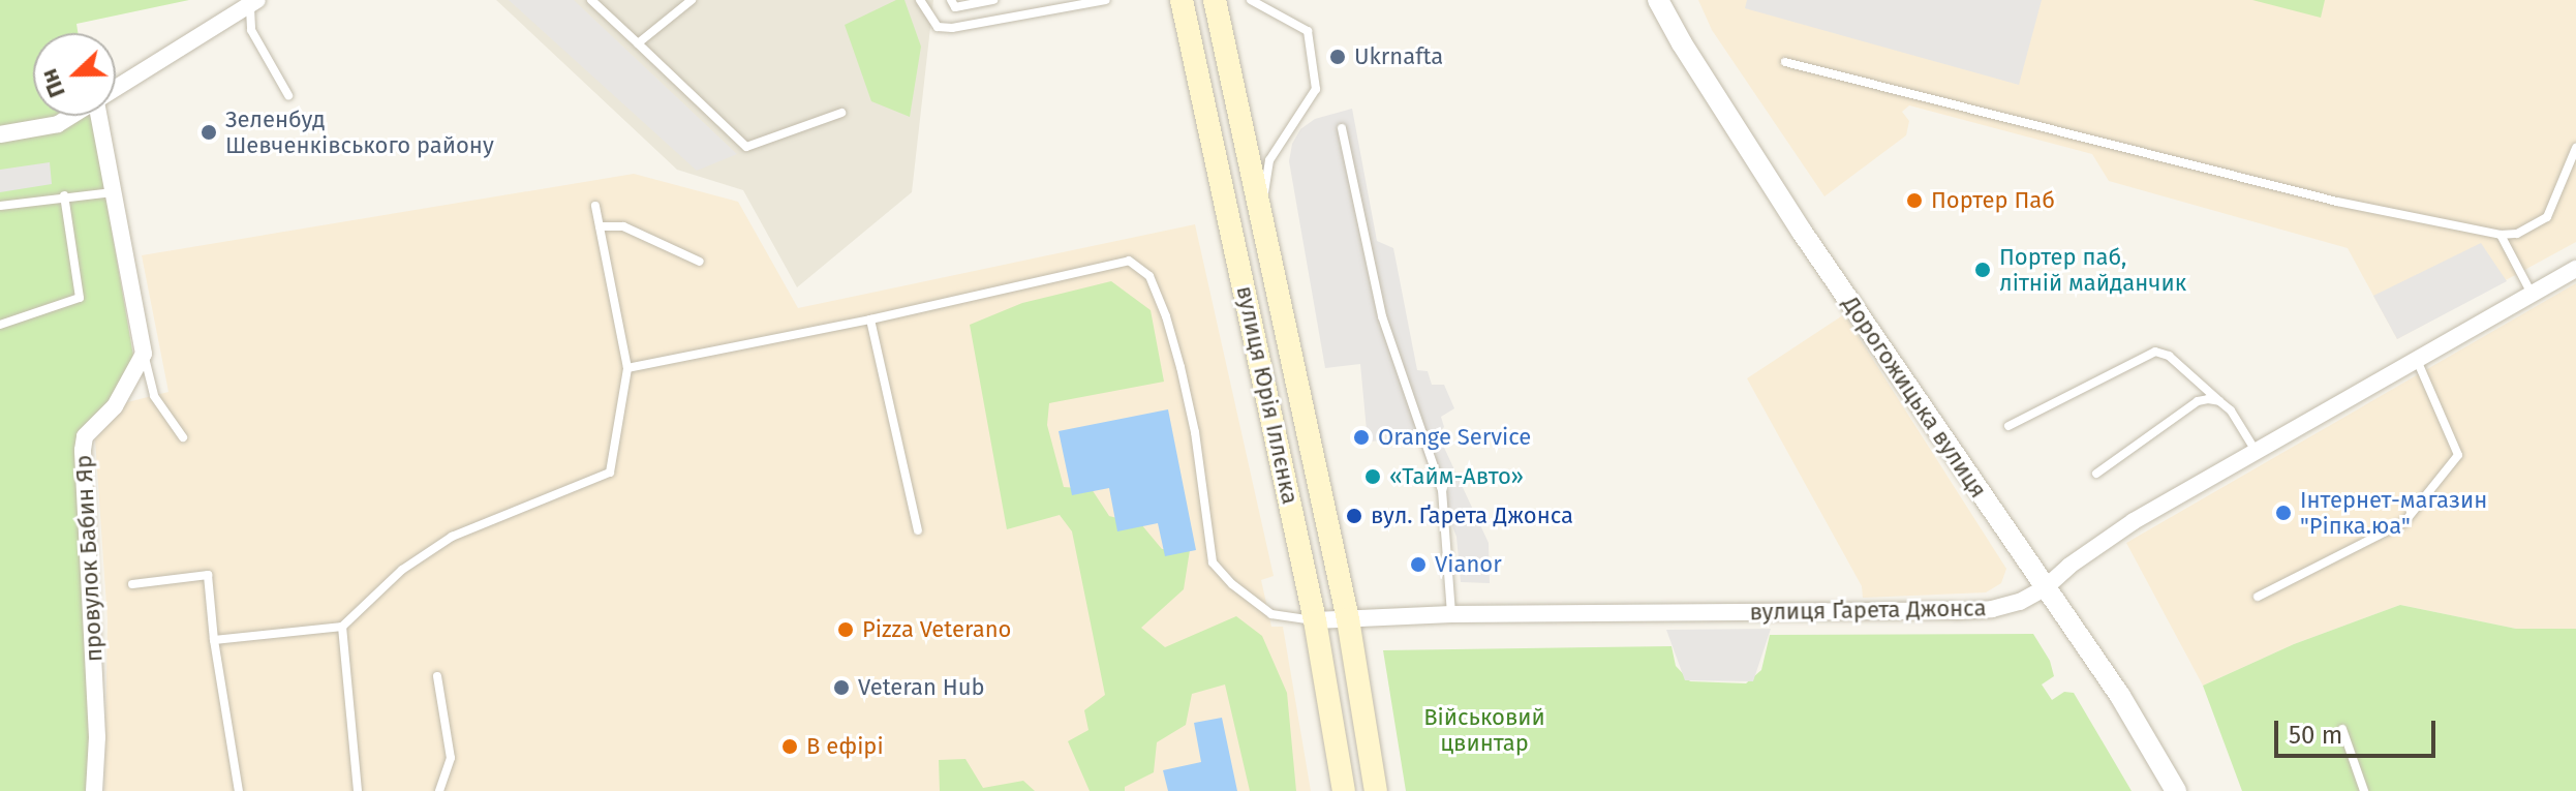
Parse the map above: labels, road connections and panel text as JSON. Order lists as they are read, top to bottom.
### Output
{
  "streets": {
    "main road": ["вулиця Юрія Іллєнка"],
    "street": ["Дорогожицька вулиця", "провулок Бабин Яр", "вулиця Ґарета Джонса"]
  },
  "crossings": [
    ["вулиця Юрія Іллєнка", "вулиця Ґарета Джонса"],
    ["Дорогожицька вулиця", "вулиця Ґарета Джонса"]
  ],
  "parks": ["Військовий цвинтар"],
  "places": [
    "Ukrnafta",
    "Зеленбуд Шевченківського району",
    "Портер Паб",
    "Портер паб, літній майданчик",
    "Orange Service",
    "«Тайм-Авто»",
    "Інтернет-магазин \"Ріпка.юа\"",
    "вул. Ґарета Джонса",
    "Vianor",
    "Pizza Veterano",
    "Veteran Hub",
    "В ефірі"
  ],
  "scale_bar": "50 m",
  "north": "left"
}
